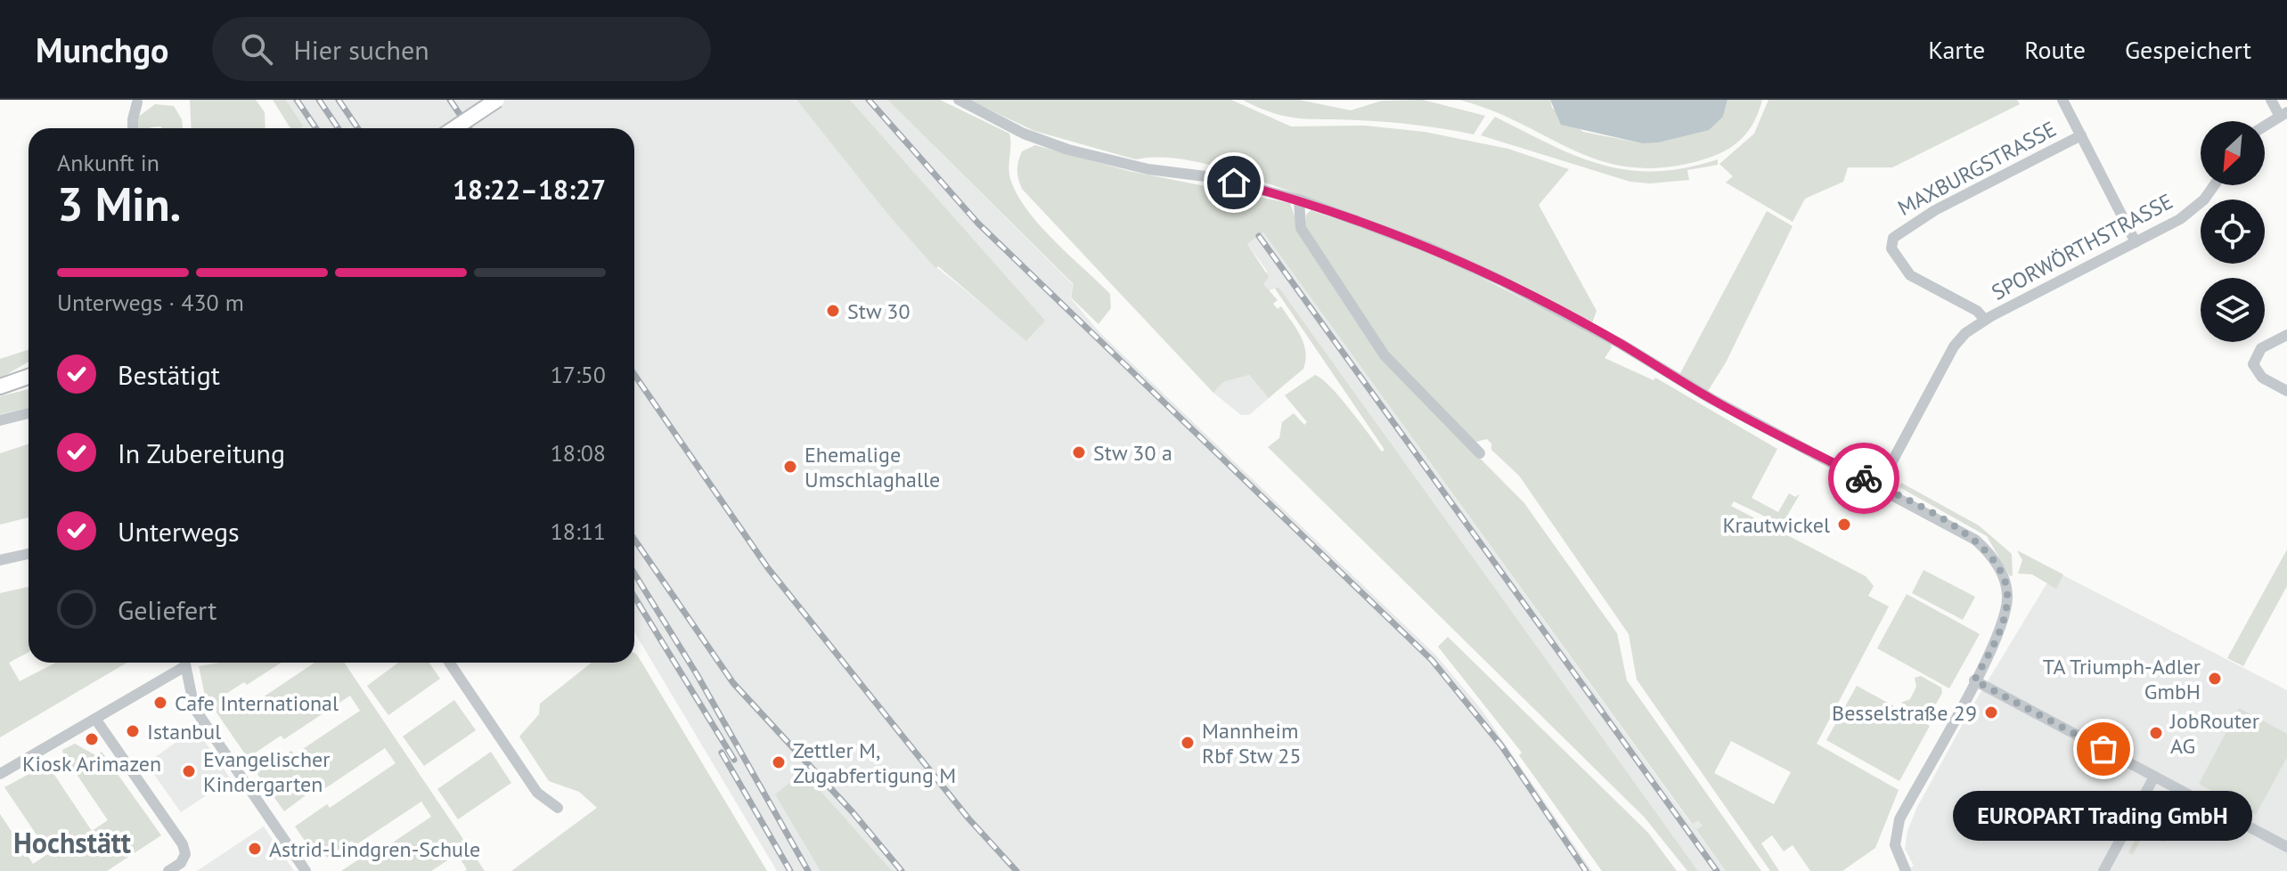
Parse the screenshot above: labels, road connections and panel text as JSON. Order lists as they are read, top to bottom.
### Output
{
  "streets": {
    "street": ["MAXBURGSTRASSE", "SPORWÖRTHSTRASSE"]
  },
  "crossings": [
    ["MAXBURGSTRASSE", "SPORWÖRTHSTRASSE"]
  ],
  "districts": ["Hochstätt"],
  "places": [
    "Stw 30",
    "Stw 30 a",
    "Ehemalige Umschlaghalle",
    "Krautwickel",
    "TA Triumph-Adler GmbH",
    "Cafe International",
    "Besselstraße 29",
    "Istanbul",
    "JobRouter AG",
    "Kiosk Arimazen",
    "Mannheim Rbf Stw 25",
    "EUROPART Trading GmbH",
    "Zettler M, Zugabfertigung M",
    "Evangelischer Kindergarten",
    "Astrid-Lindgren-Schule"
  ],
  "north": "bottom left",
  "page": {
    "header": "Munchgo",
    "search": "Hier suchen",
    "nav": ["Karte", "Route", "Gespeichert"],
    "heading": ["3 Min.", "Ankunft in", "18:22–18:27"],
    "bar": "Unterwegs · 430 m",
    "list": [
      ["Bestätigt", "17:50"],
      ["In Zubereitung", "18:08"],
      ["Unterwegs", "18:11"],
      "Geliefert"
    ],
    "bubble": "EUROPART Trading GmbH"
  }
}
